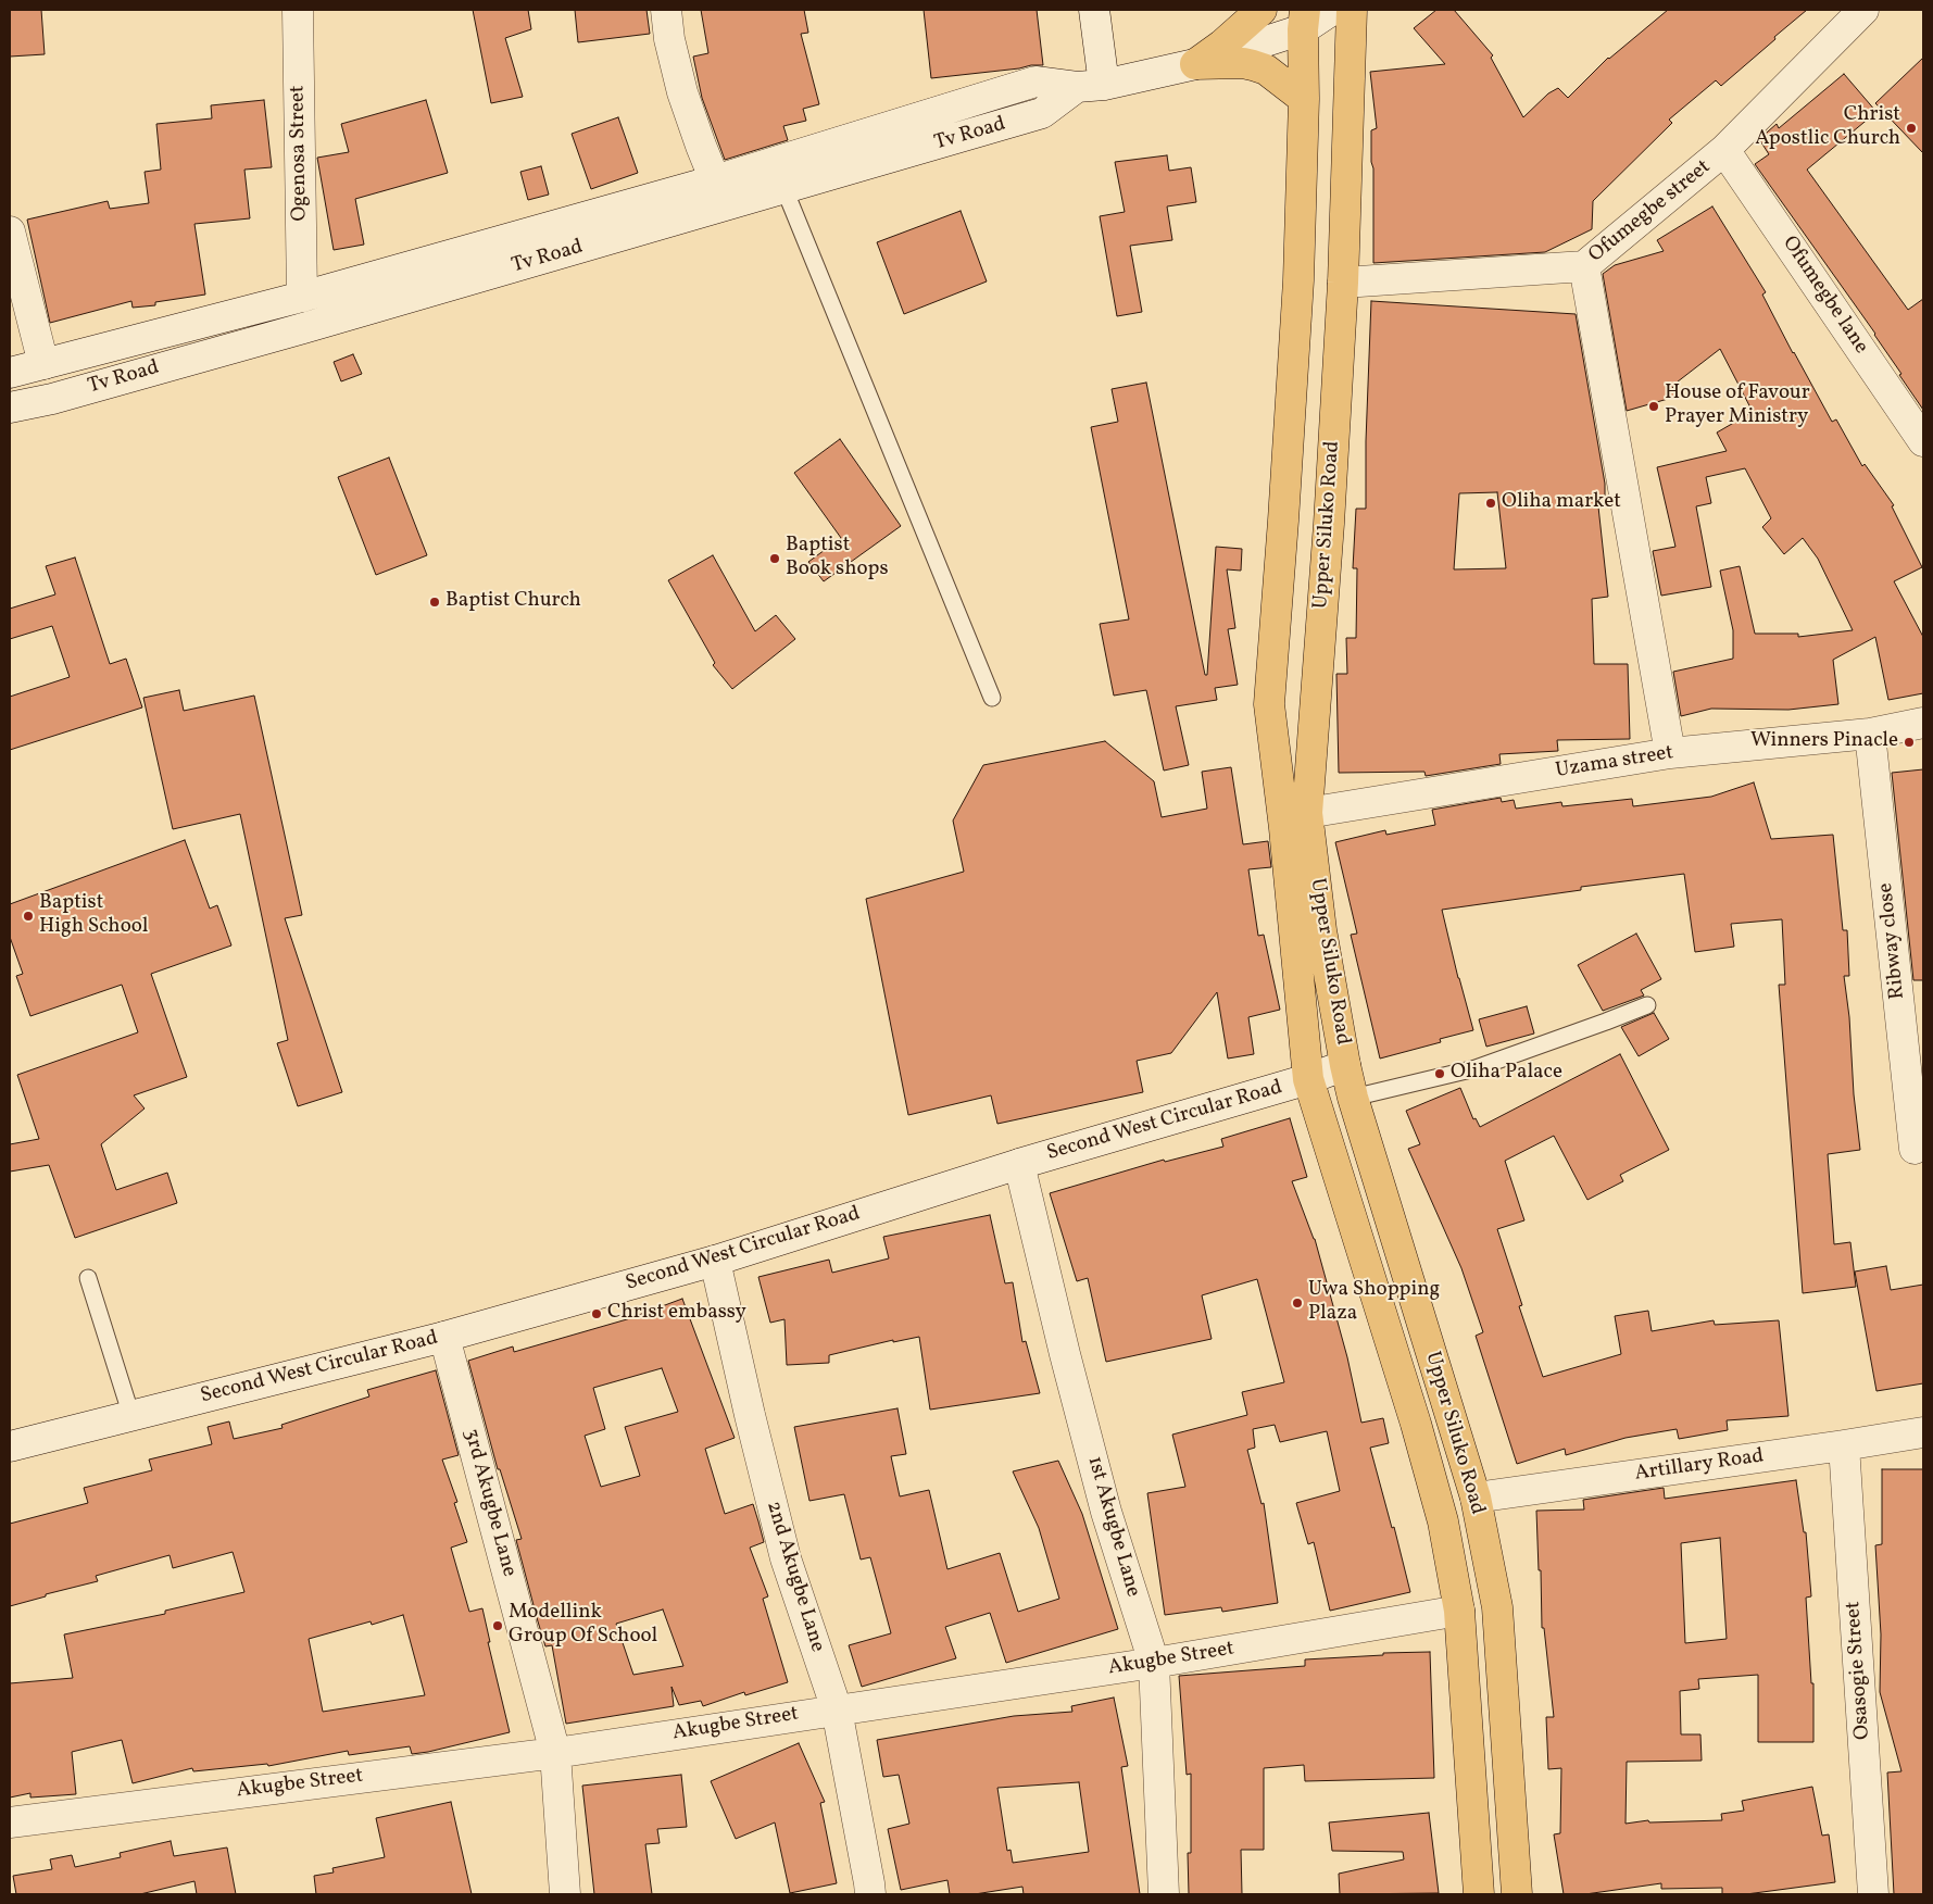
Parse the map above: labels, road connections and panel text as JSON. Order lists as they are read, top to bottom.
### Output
{
  "streets": {
    "main road": ["Upper Siluko Road"],
    "street": [
      "Tv Road",
      "Ogenosa Street",
      "Ofumegbe street",
      "Ofumegbe lane",
      "Uzama street",
      "Ribway close",
      "Second West Circular Road",
      "Artillary Road",
      "3rd Akugbe Lane",
      "1st Akugbe Lane",
      "2nd Akugbe Lane",
      "Akugbe Street",
      "Osasogie Street"
    ]
  },
  "crossings": [
    ["Tv Road", "Ogenosa Street"],
    ["Tv Road", "Upper Siluko Road"],
    ["Ofumegbe street", "Ofumegbe lane"],
    ["Ofumegbe street", "Upper Siluko Road"],
    ["Upper Siluko Road", "Uzama street"],
    ["Upper Siluko Road", "Second West Circular Road"],
    ["Upper Siluko Road", "Artillary Road"],
    ["Upper Siluko Road", "Akugbe Street"],
    ["Uzama street", "Ribway close"],
    ["Second West Circular Road", "3rd Akugbe Lane"],
    ["Second West Circular Road", "1st Akugbe Lane"],
    ["Second West Circular Road", "2nd Akugbe Lane"],
    ["Artillary Road", "Osasogie Street"],
    ["3rd Akugbe Lane", "Akugbe Street"],
    ["1st Akugbe Lane", "Akugbe Street"],
    ["2nd Akugbe Lane", "Akugbe Street"]
  ],
  "places": [
    "Christ Apostlic Church",
    "House of Favour Prayer Ministry",
    "Oliha market",
    "Baptist Book shops",
    "Baptist Church",
    "Winners Pinacle",
    "Baptist High School",
    "Oliha Palace",
    "Uwa Shopping Plaza",
    "Christ embassy",
    "Modellink Group Of School"
  ]
}
